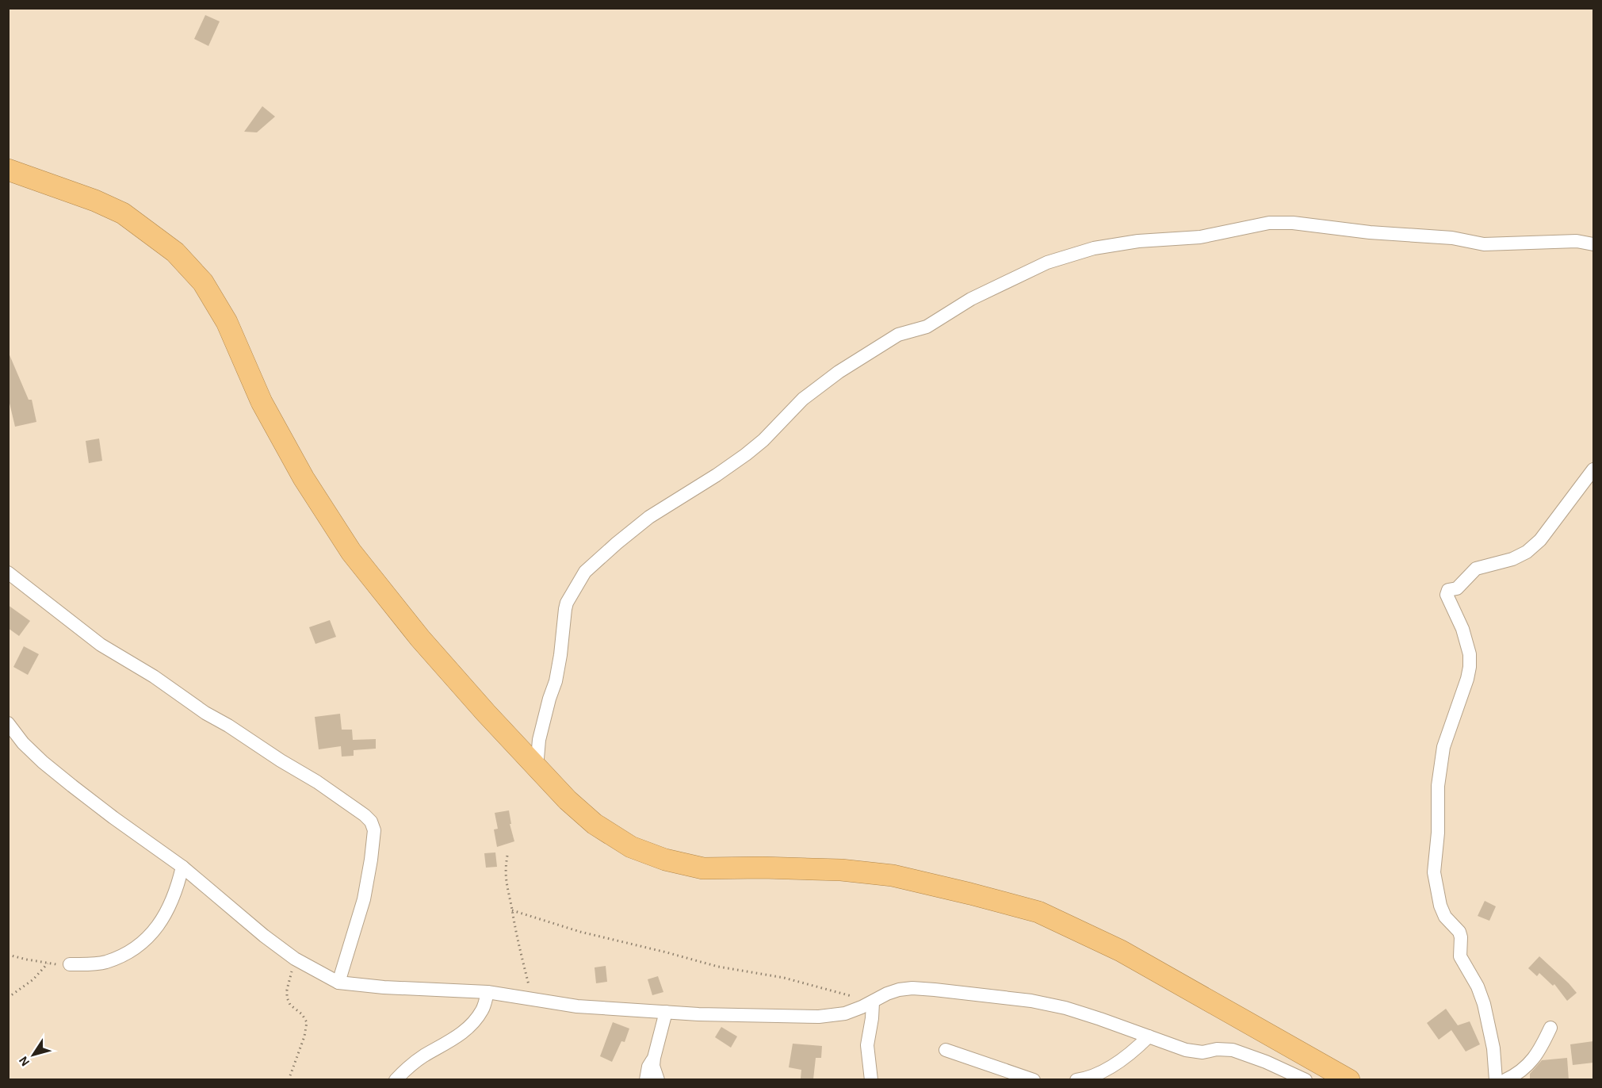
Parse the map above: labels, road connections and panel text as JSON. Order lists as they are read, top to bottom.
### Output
{
  "north": "bottom left"
}
